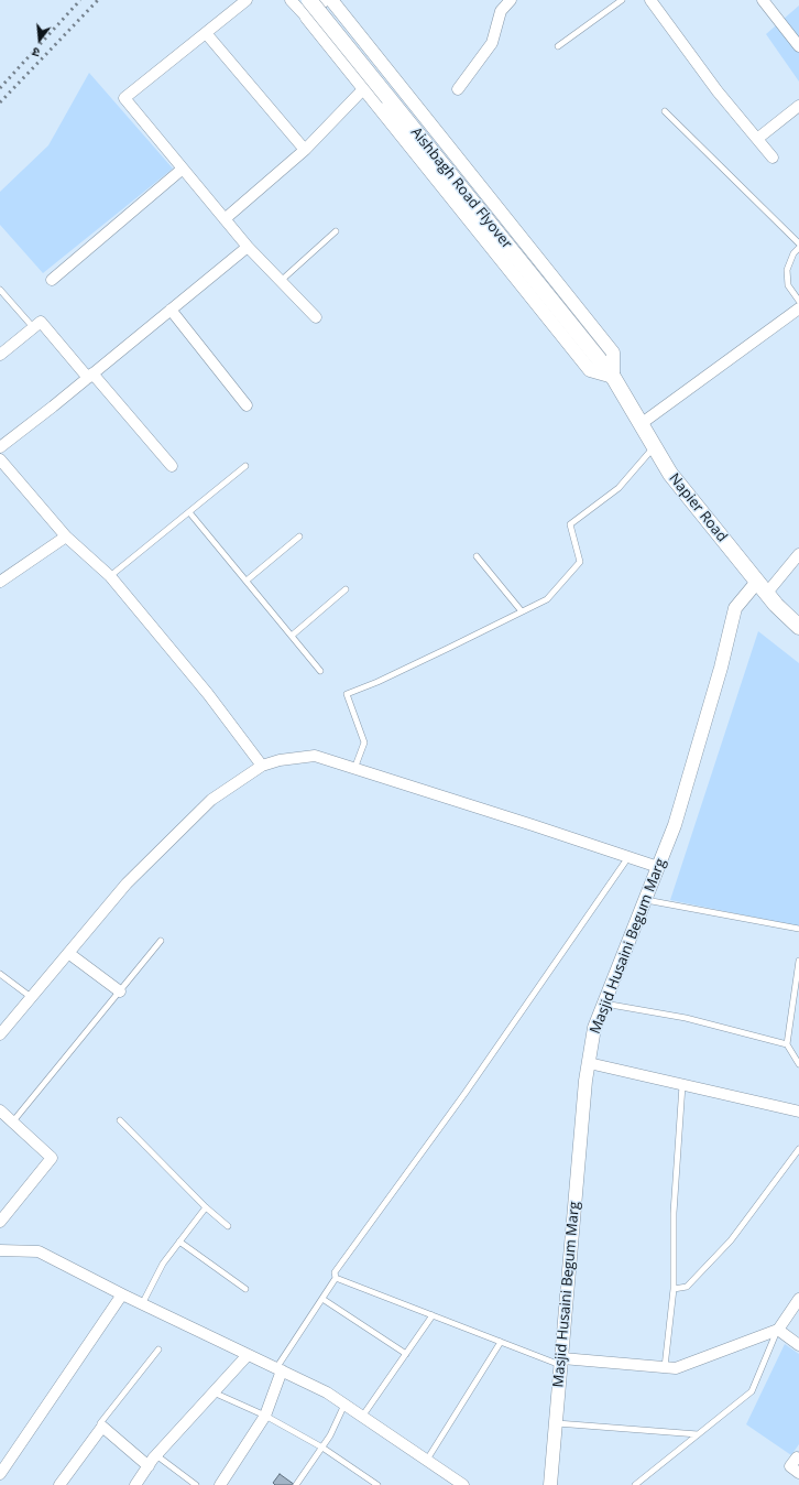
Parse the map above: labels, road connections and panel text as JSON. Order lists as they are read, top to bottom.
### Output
{
  "streets": {
    "main road": ["Aishbagh Road Flyover", "Napier Road"],
    "street": ["Masjid Husaini Begum Marg"]
  },
  "crossings": [
    ["Aishbagh Road Flyover", "Napier Road"],
    ["Napier Road", "Masjid Husaini Begum Marg"]
  ],
  "north": "bottom"
}
